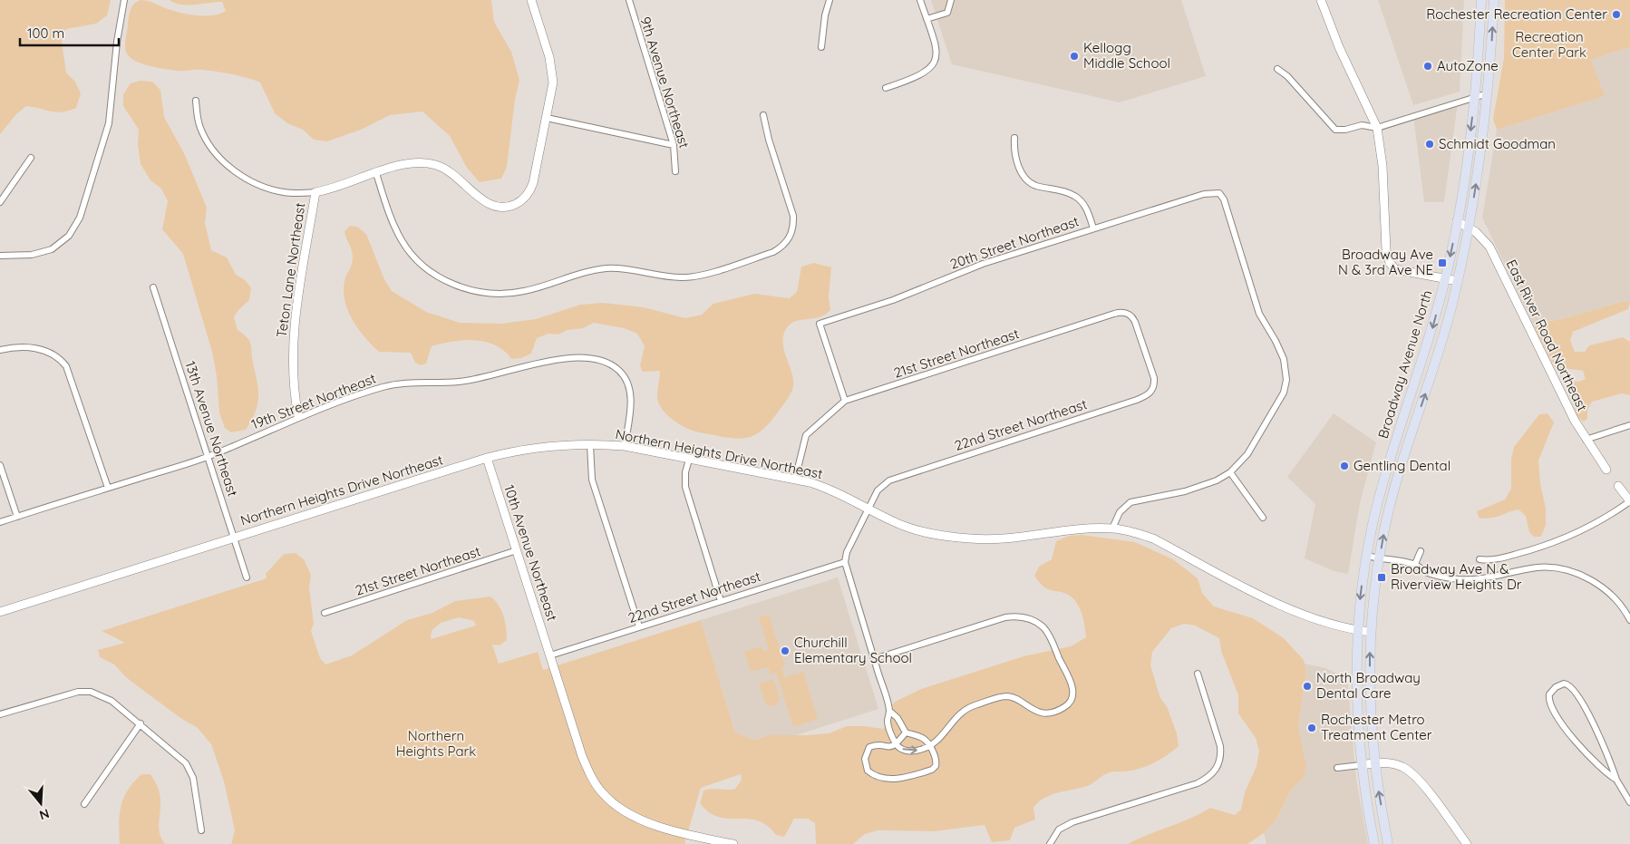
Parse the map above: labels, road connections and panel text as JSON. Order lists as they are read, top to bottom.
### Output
{
  "streets": {
    "main road": ["Broadway Avenue North"],
    "street": [
      "9th Avenue Northeast",
      "20th Street Northeast",
      "Teton Lane Northeast",
      "East River Road Northeast",
      "21st Street Northeast",
      "19th Street Northeast",
      "22nd Street Northeast",
      "13th Avenue Northeast",
      "Northern Heights Drive Northeast",
      "10th Avenue Northeast"
    ]
  },
  "crossings": [
    ["20th Street Northeast", "21st Street Northeast"],
    ["Teton Lane Northeast", "19th Street Northeast"],
    ["East River Road Northeast", "Broadway Avenue North"],
    ["21st Street Northeast", "22nd Street Northeast"],
    ["21st Street Northeast", "Northern Heights Drive Northeast"],
    ["21st Street Northeast", "10th Avenue Northeast"],
    ["Broadway Avenue North", "Northern Heights Drive Northeast"],
    ["19th Street Northeast", "13th Avenue Northeast"],
    ["19th Street Northeast", "Northern Heights Drive Northeast"],
    ["22nd Street Northeast", "Northern Heights Drive Northeast"],
    ["22nd Street Northeast", "10th Avenue Northeast"],
    ["13th Avenue Northeast", "Northern Heights Drive Northeast"],
    ["Northern Heights Drive Northeast", "10th Avenue Northeast"]
  ],
  "parks": ["Recreation Center Park", "Northern Heights Park"],
  "places": {
    "other": [
      "Rochester Recreation Center",
      "Kellogg Middle School",
      "AutoZone",
      "Schmidt Goodman",
      "Gentling Dental",
      "Churchill Elementary School",
      "North Broadway Dental Care",
      "Rochester Metro Treatment Center"
    ],
    "transit": ["Broadway Ave N & 3rd Ave NE", "Broadway Ave N & Riverview Heights Dr"]
  },
  "scale_bar": "100 m",
  "north": "bottom"
}
